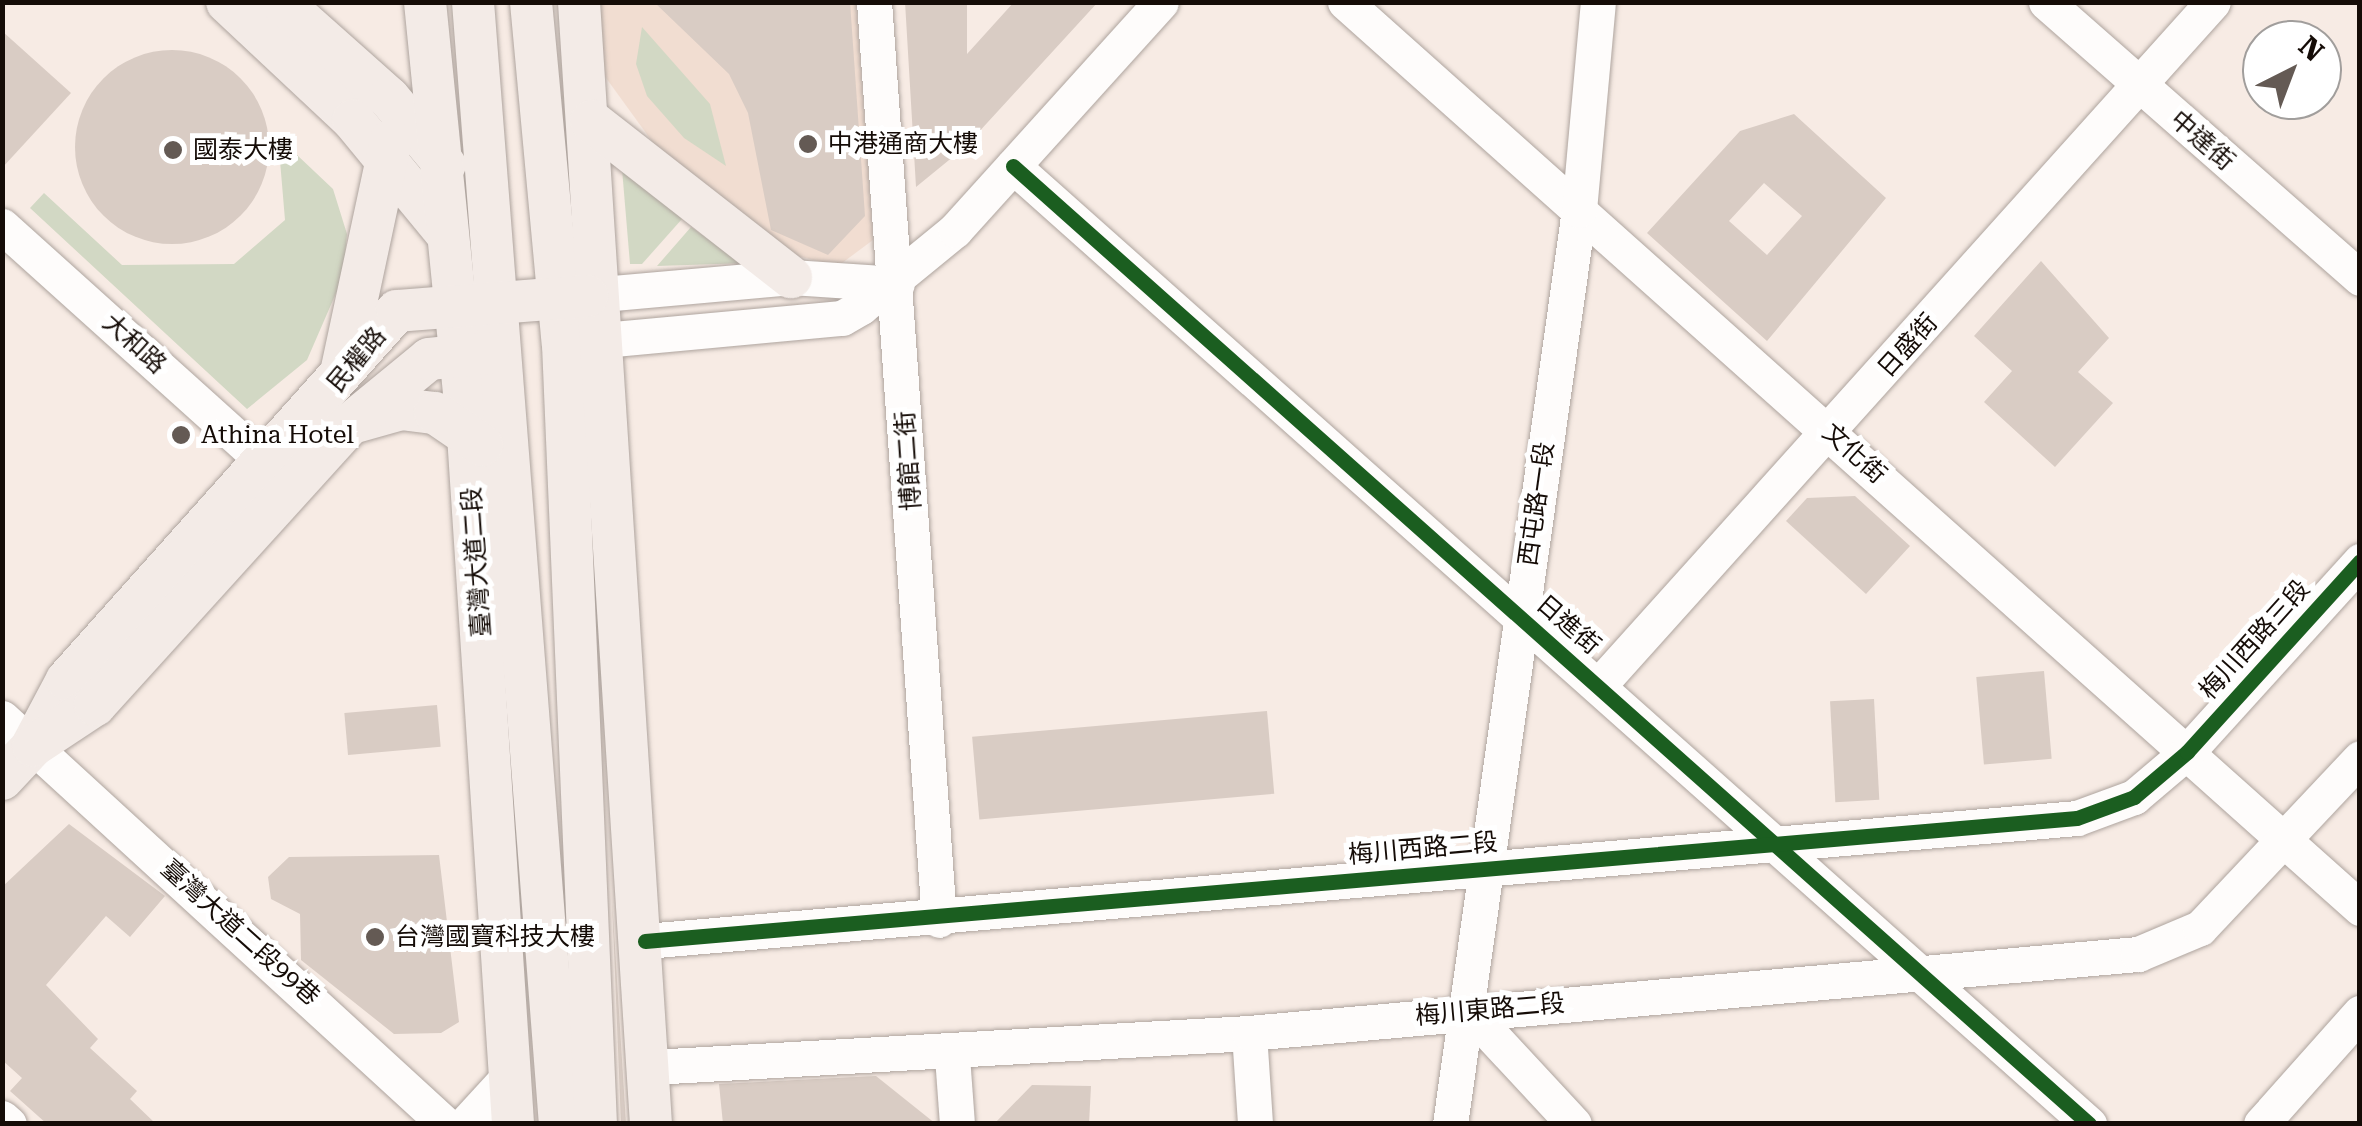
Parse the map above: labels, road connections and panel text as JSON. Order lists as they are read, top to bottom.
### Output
{
  "streets": {
    "main road": ["民權路", "臺灣大道二段"],
    "street": [
      "中達街",
      "大和路",
      "日盛街",
      "文化街",
      "博館二街",
      "西屯路一段",
      "日進街",
      "梅川西路三段",
      "梅川西路二段",
      "臺灣大道二段99巷",
      "梅川東路二段"
    ]
  },
  "crossings": [
    ["中達街", "日盛街"],
    ["大和路", "民權路"],
    ["日盛街", "文化街"],
    ["日盛街", "日進街"],
    ["民權路", "博館二街"],
    ["民權路", "臺灣大道二段"],
    ["民權路", "日進街"],
    ["民權路", "臺灣大道二段99巷"],
    ["文化街", "西屯路一段"],
    ["文化街", "梅川西路三段"],
    ["文化街", "梅川西路二段"],
    ["文化街", "梅川東路二段"],
    ["博館二街", "梅川西路二段"],
    ["西屯路一段", "日進街"],
    ["西屯路一段", "梅川西路二段"],
    ["西屯路一段", "梅川東路二段"],
    ["日進街", "梅川西路二段"],
    ["日進街", "梅川東路二段"],
    ["梅川西路三段", "梅川西路二段"]
  ],
  "places": [
    "中港通商大樓",
    "國泰大樓",
    "Athina Hotel",
    "台灣國寶科技大樓"
  ],
  "north": "top right"
}
